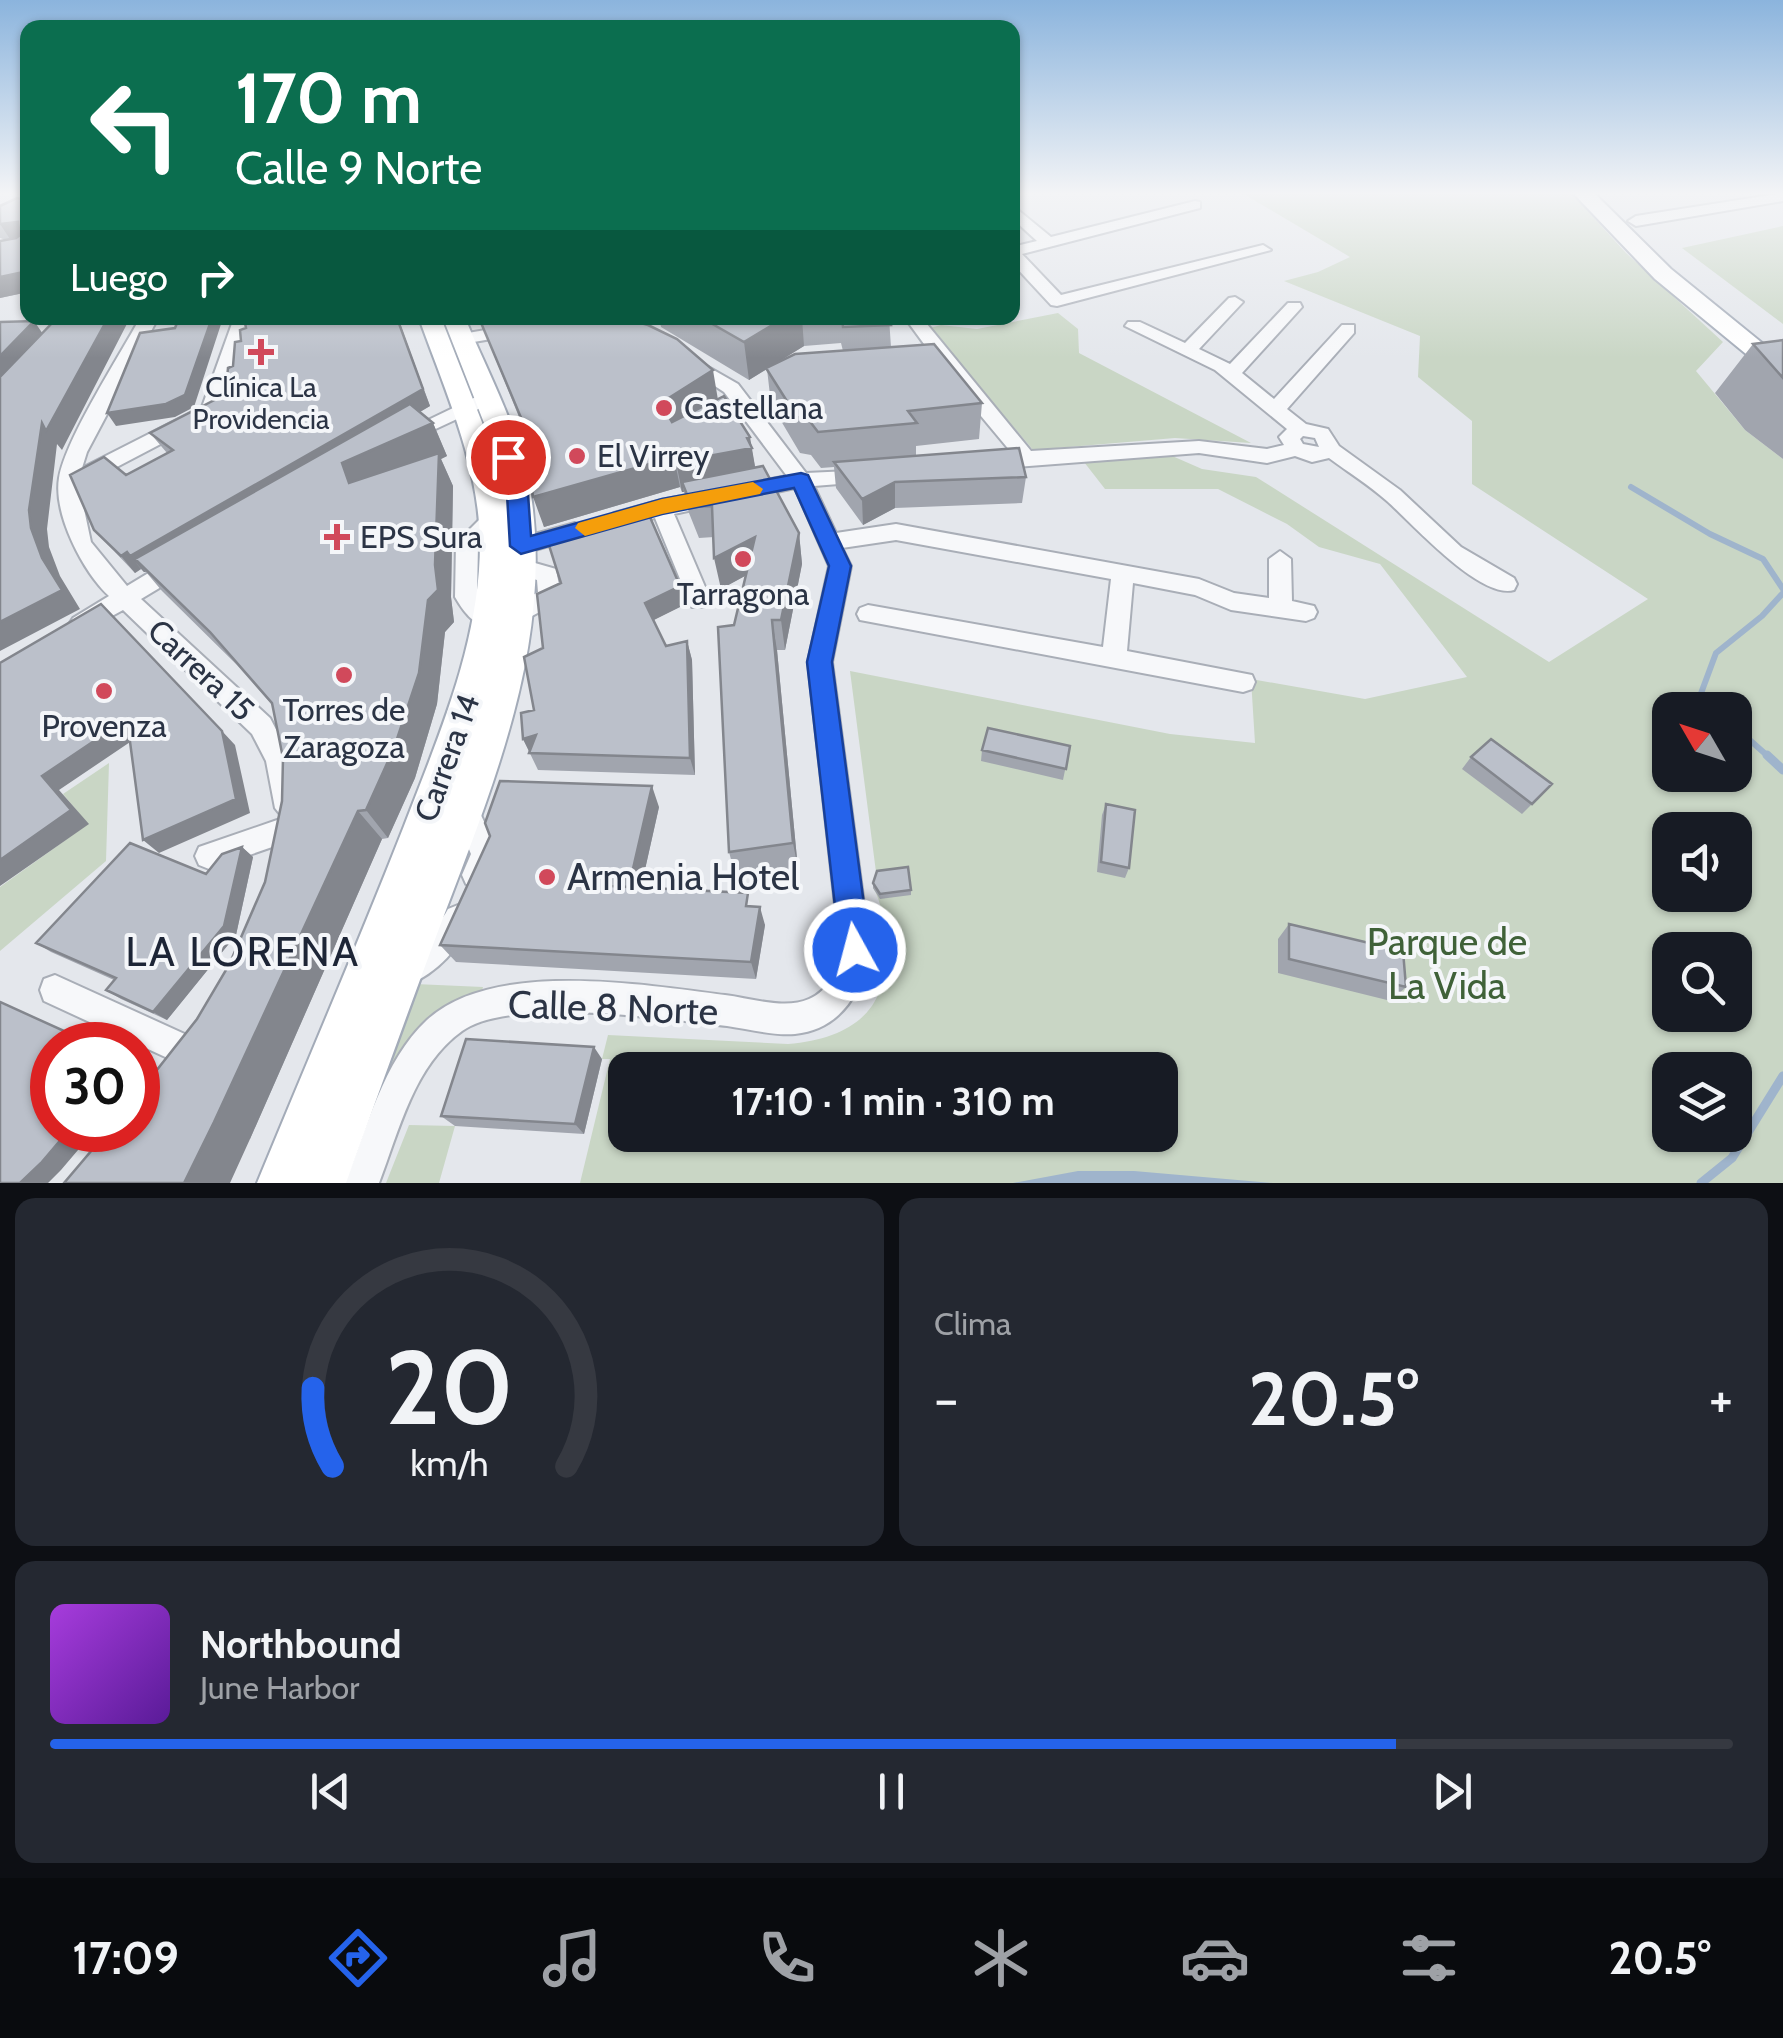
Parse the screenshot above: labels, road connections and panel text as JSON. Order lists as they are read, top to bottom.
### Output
{
  "streets": {
    "main road": ["Carrera 14"],
    "street": ["Carrera 15", "Calle 8 Norte"]
  },
  "districts": ["LA LORENA"],
  "parks": ["Parque de La Vida"],
  "places": {
    "health": ["Clínica La Providencia", "EPS Sura"],
    "other": [
      "Castellana",
      "El Virrey",
      "Tarragona",
      "Torres de Zaragoza",
      "Provenza",
      "Armenia Hotel"
    ]
  },
  "north": "top left",
  "page": {
    "turn": ["170 m", "Calle 9 Norte"],
    "then": "Luego",
    "limit": "30",
    "trip": "17:10 · 1 min · 310 m",
    "tile": "Clima",
    "heat": ["−", "20.5°", "+"],
    "song": ["Northbound", "June Harbor"],
    "tabs": ["17:09", "20.5°"],
    "gauge": ["20", "km/h"]
  }
}
